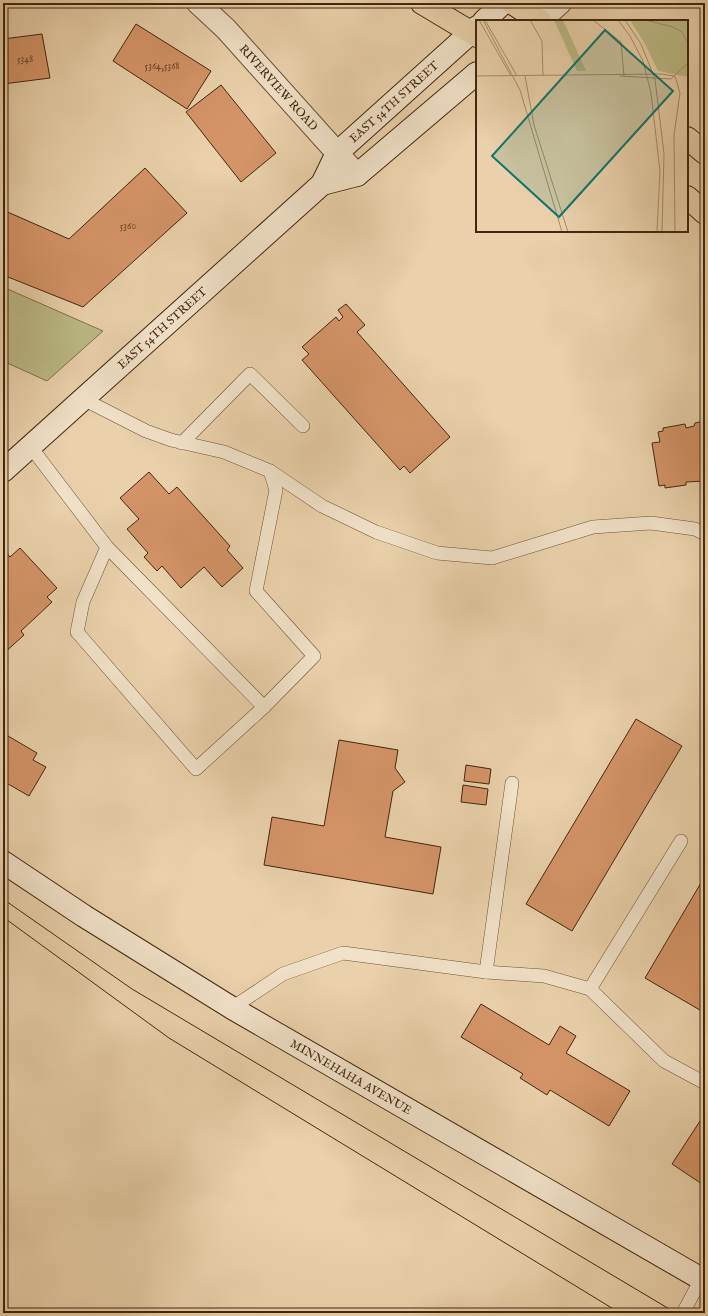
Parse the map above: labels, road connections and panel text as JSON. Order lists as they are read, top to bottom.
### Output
{
  "streets": {
    "street": ["RIVERVIEW ROAD", "EAST 54TH STREET", "MINNEHAHA AVENUE"]
  },
  "crossings": [
    ["RIVERVIEW ROAD", "EAST 54TH STREET"]
  ],
  "house_numbers": ["5348", "5364,5368", "5360"]
}
